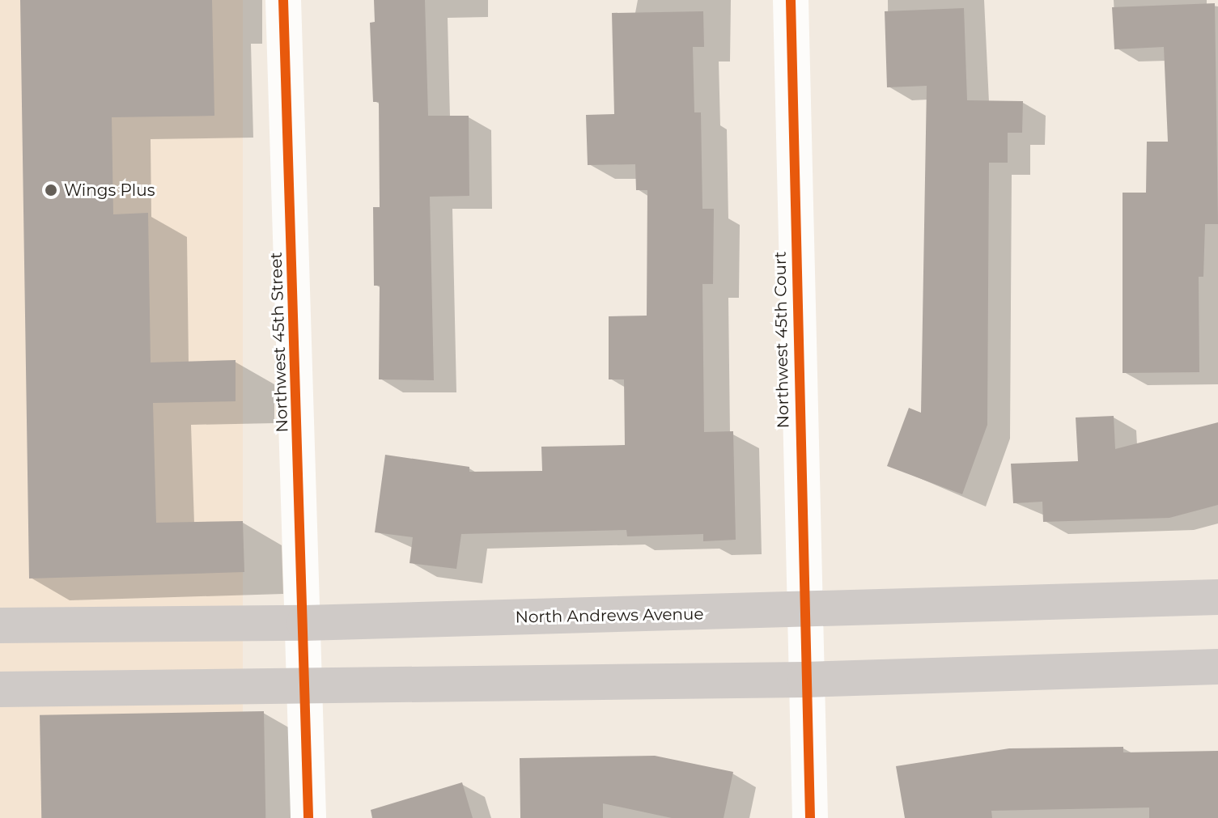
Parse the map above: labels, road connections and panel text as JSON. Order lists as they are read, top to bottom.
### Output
{
  "streets": {
    "main road": ["North Andrews Avenue"],
    "street": ["Northwest 45th Court", "Northwest 45th Street"]
  },
  "crossings": [
    ["Northwest 45th Court", "North Andrews Avenue"],
    ["Northwest 45th Street", "North Andrews Avenue"]
  ],
  "places": ["Wings Plus"]
}
